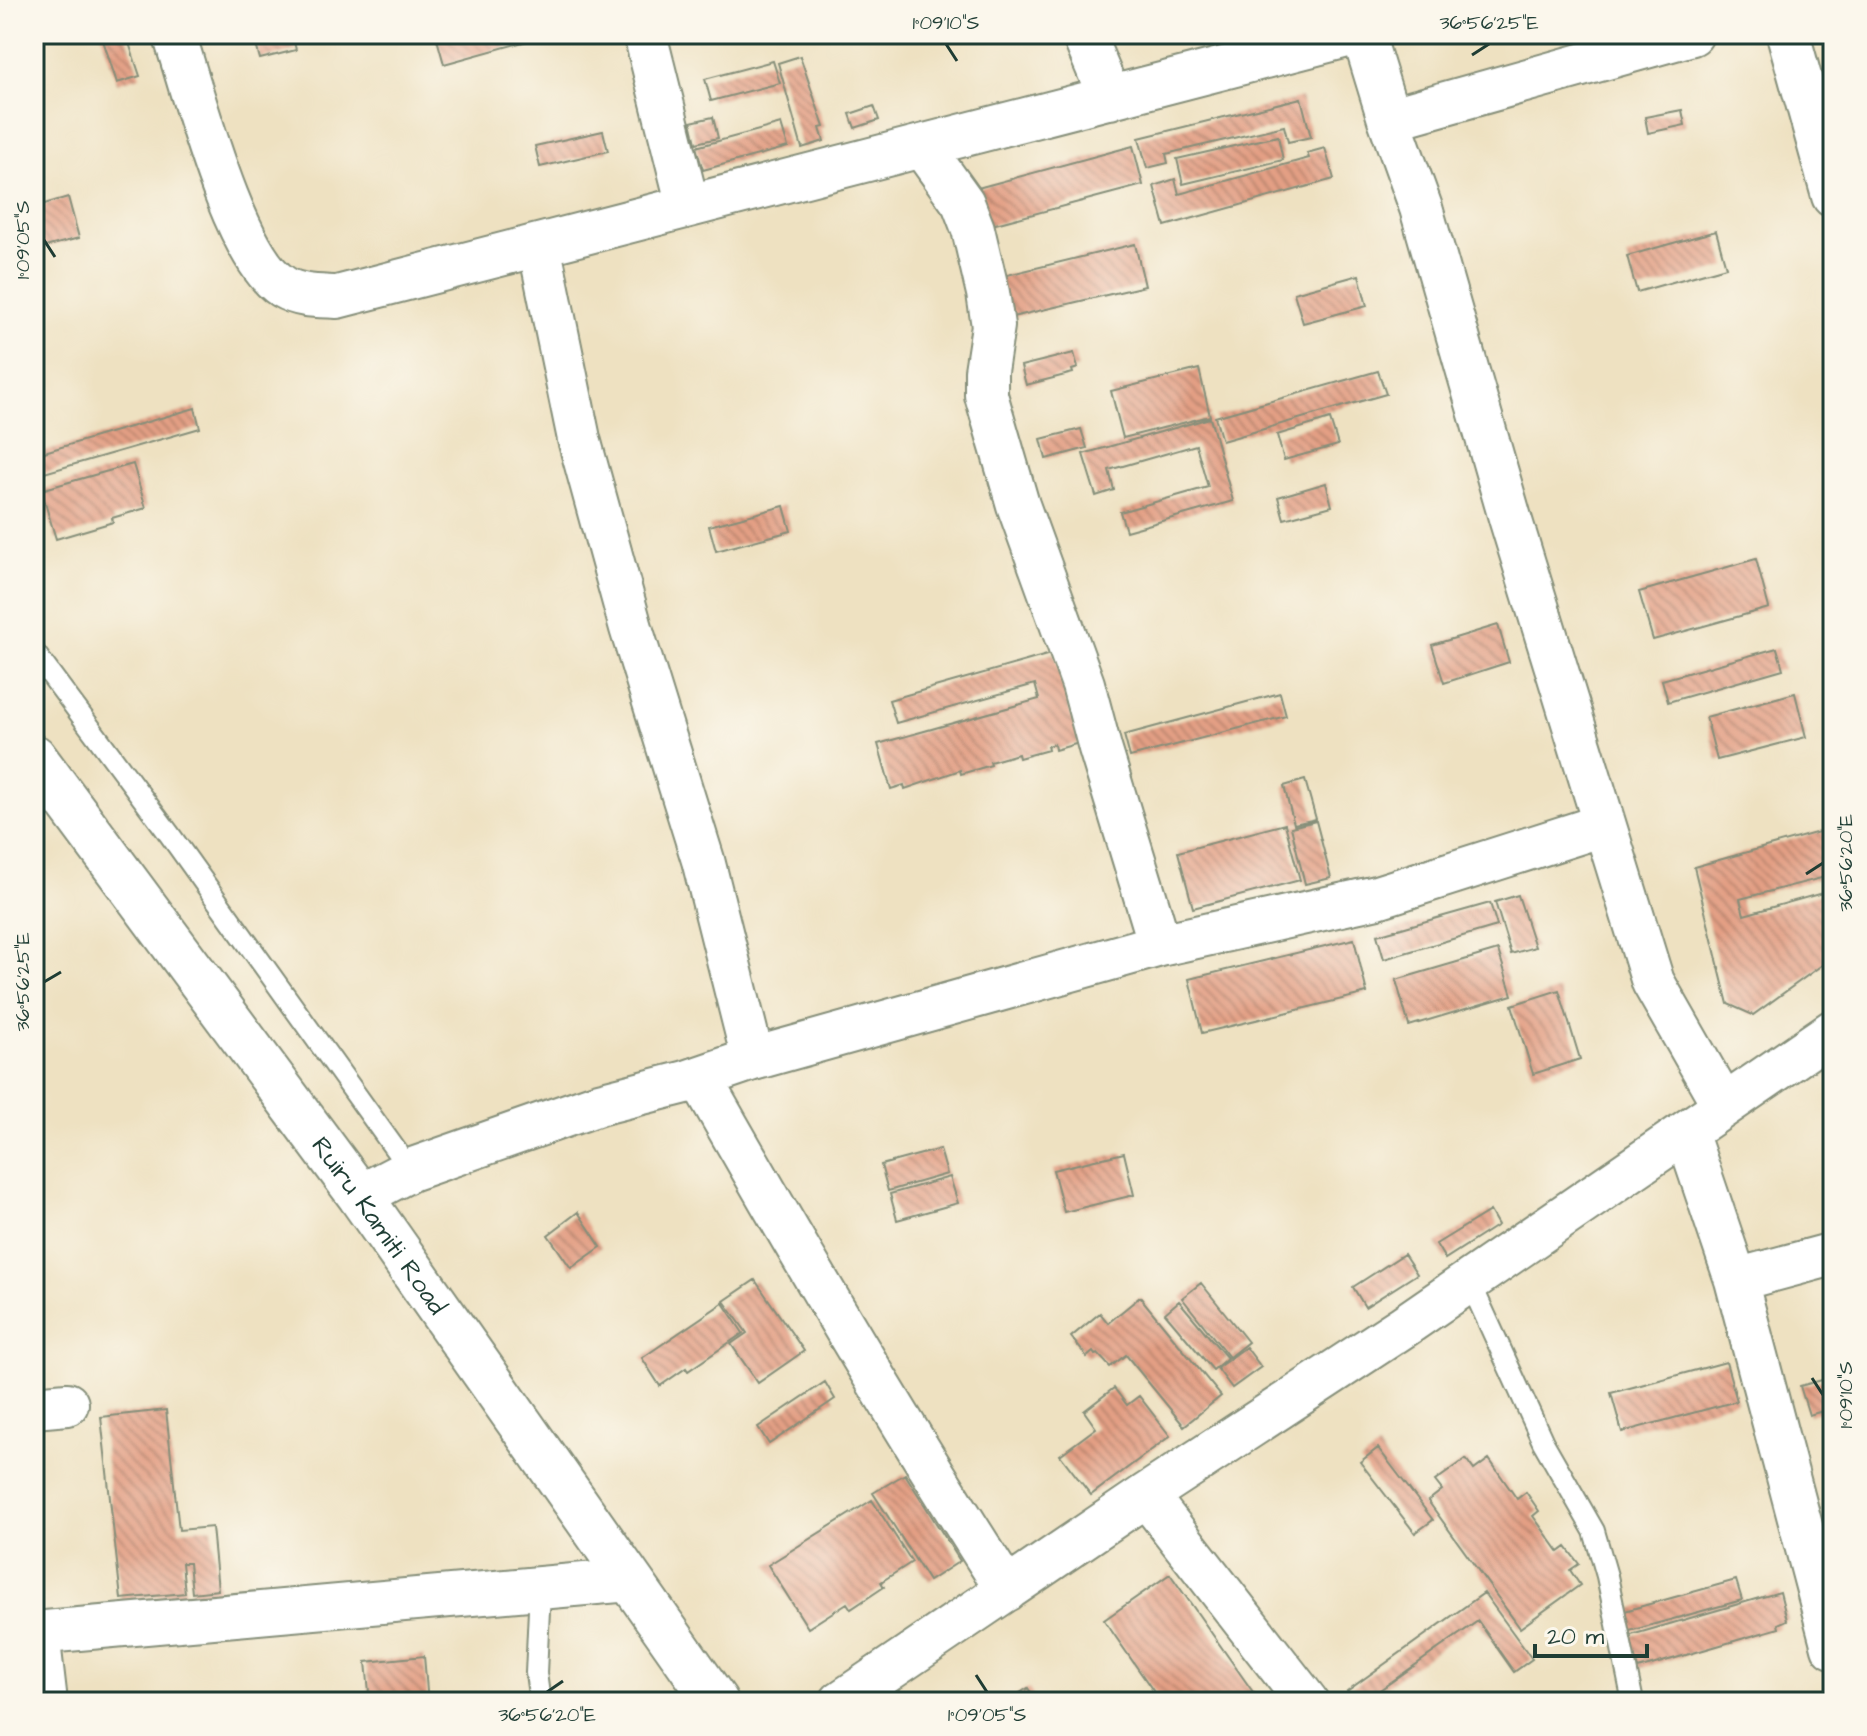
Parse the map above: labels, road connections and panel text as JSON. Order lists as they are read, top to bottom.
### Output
{
  "streets": {
    "main road": ["Ruiru Kamiti Road"]
  },
  "scale_bar": "20 m",
  "coordinates": [
    "1°09'10\"S",
    "36°56'25\"E",
    "1°09'05\"S",
    "36°56'20\"E"
  ]
}
